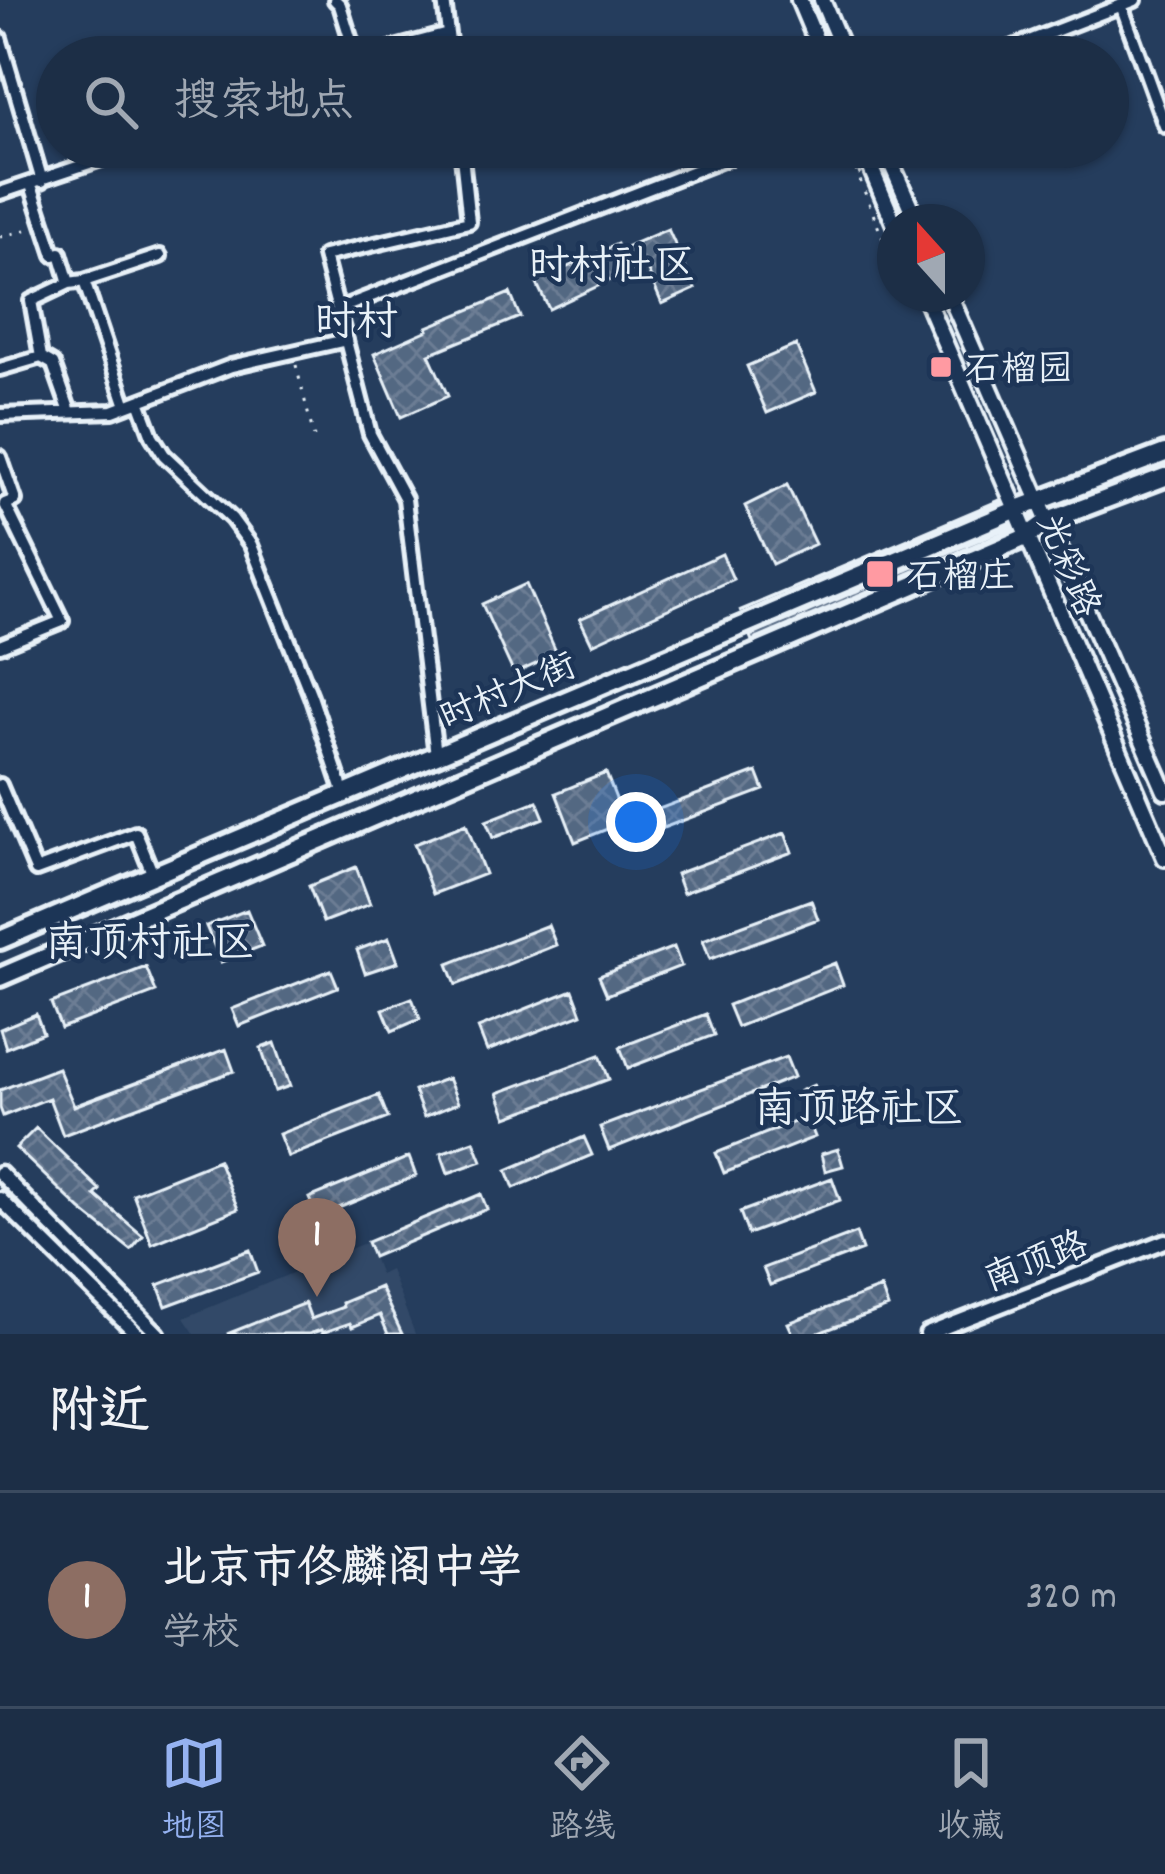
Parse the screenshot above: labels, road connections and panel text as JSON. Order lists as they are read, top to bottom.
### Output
{
  "streets": {
    "main road": ["光彩路", "时村大街"],
    "street": ["南顶路"]
  },
  "crossings": [
    ["光彩路", "时村大街"]
  ],
  "districts": [
    "时村社区",
    "时村",
    "南顶村社区",
    "南顶路社区"
  ],
  "places": {
    "transit": ["石榴园", "石榴庄"]
  },
  "north": "top",
  "page": {
    "search": "搜索地点",
    "pins": "1",
    "heading": "附近",
    "list": [
      {
        "mark": "1",
        "name": "北京市佟麟阁中学",
        "note": "学校",
        "value": "320 m"
      }
    ],
    "nav": ["地图", "路线", "收藏"]
  }
}
